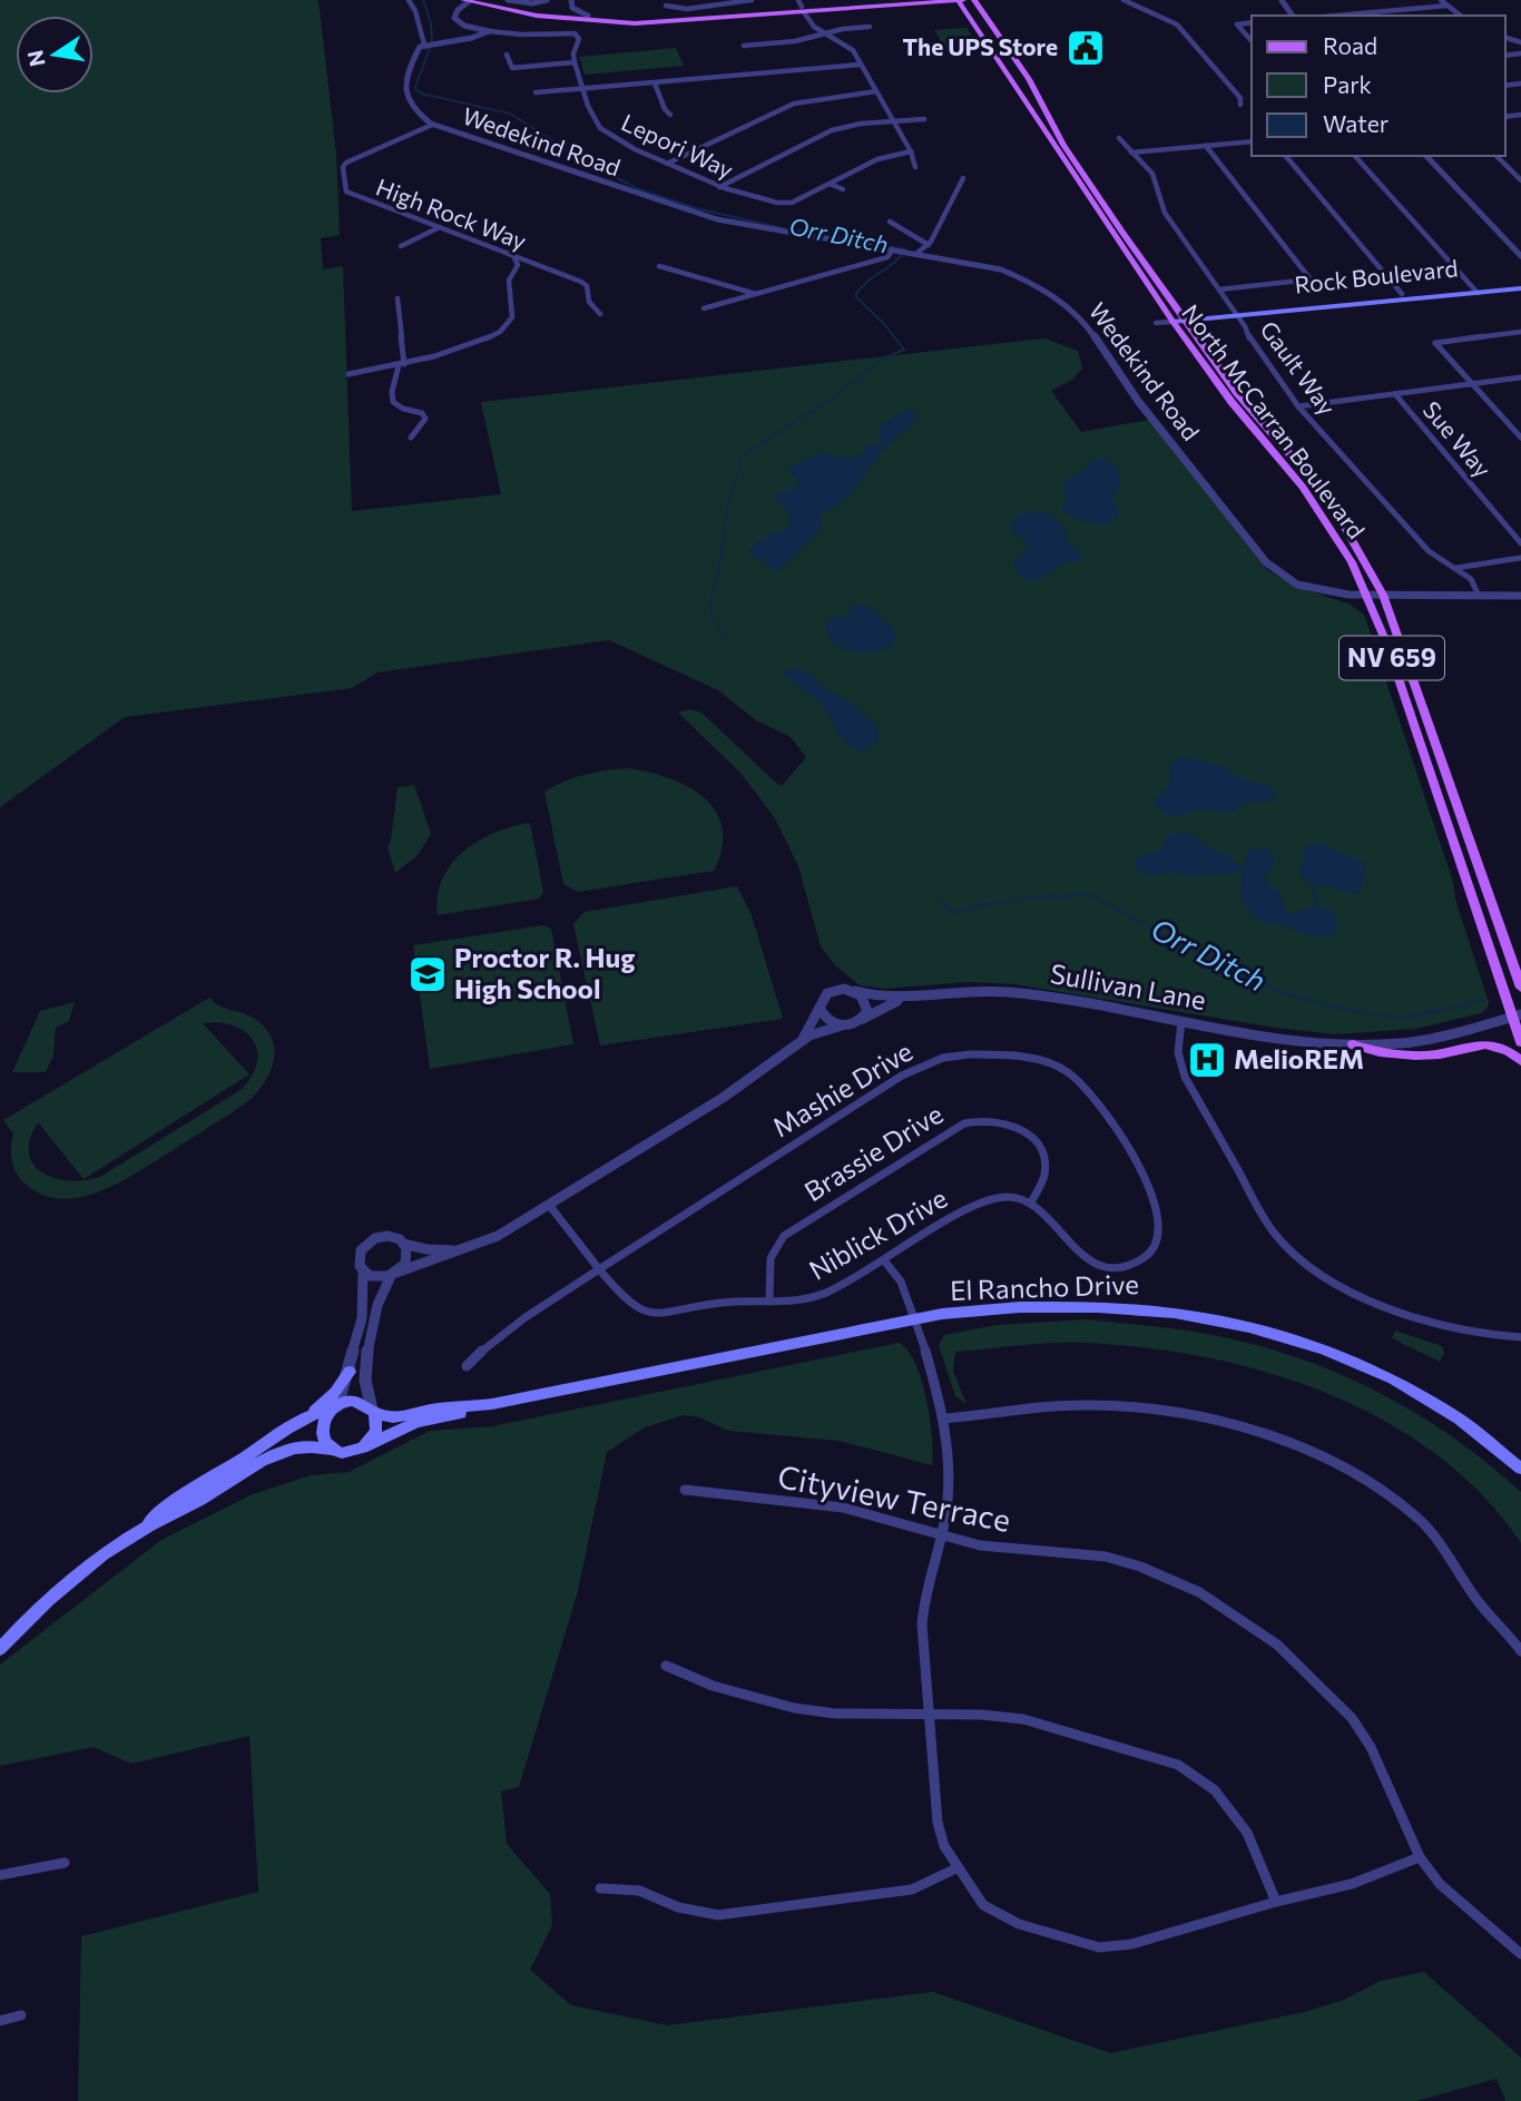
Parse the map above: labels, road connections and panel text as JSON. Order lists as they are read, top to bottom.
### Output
{
  "streets": {
    "main road": [
      "Rock Boulevard",
      "North McCarran Boulevard",
      "NV 659",
      "El Rancho Drive"
    ],
    "street": [
      "Wedekind Road",
      "Lepori Way",
      "High Rock Way",
      "Gault Way",
      "Sue Way",
      "Sullivan Lane",
      "Mashie Drive",
      "Brassie Drive",
      "Niblick Drive",
      "Cityview Terrace"
    ]
  },
  "crossings": [
    ["Wedekind Road", "High Rock Way"],
    ["Wedekind Road", "Gault Way"],
    ["Wedekind Road", "North McCarran Boulevard"],
    ["Rock Boulevard", "Gault Way"],
    ["Rock Boulevard", "North McCarran Boulevard"],
    ["North McCarran Boulevard", "Sullivan Lane"],
    ["Sullivan Lane", "Niblick Drive"],
    ["Mashie Drive", "Brassie Drive"],
    ["Mashie Drive", "Niblick Drive"],
    ["Brassie Drive", "Niblick Drive"]
  ],
  "water": ["Orr Ditch"],
  "places": {
    "public building": ["The UPS Store"],
    "school or university": ["Proctor R. Hug High School"],
    "hospital": ["MelioREM"]
  },
  "legend": ["Road", "Park", "Water"],
  "north": "left"
}
